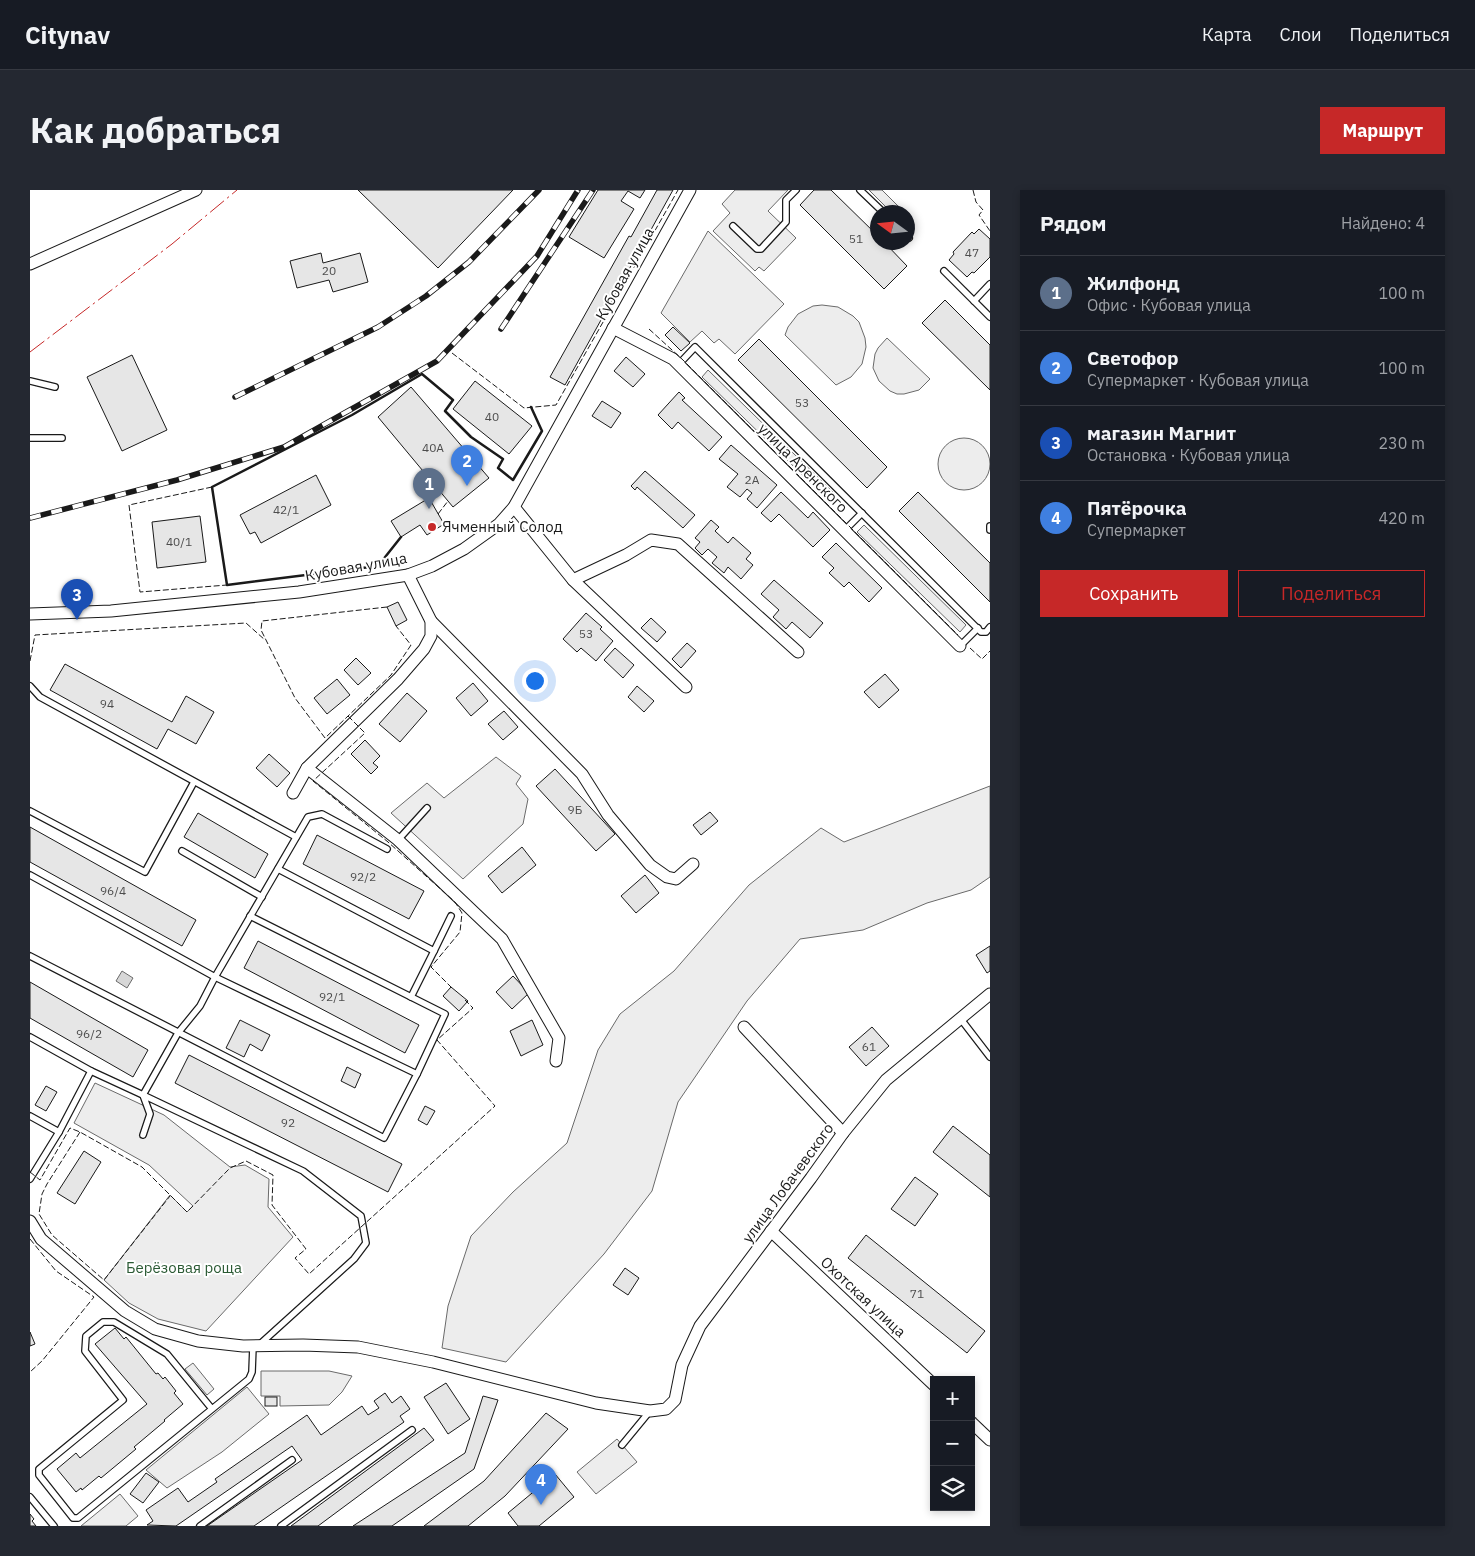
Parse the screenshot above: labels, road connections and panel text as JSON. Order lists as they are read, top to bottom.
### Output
{
  "streets": {
    "street": [
      "Кубовая улица",
      "улица Аренского",
      "улица Лобачевского",
      "Охотская улица"
    ]
  },
  "crossings": [
    ["Кубовая улица", "улица Аренского"],
    ["улица Лобачевского", "Охотская улица"]
  ],
  "parks": ["Берёзовая роща"],
  "places": ["Ячменный Солод"],
  "house_numbers": [
    "51",
    "47",
    "20",
    "53",
    "40",
    "40А",
    "2А",
    "42/1",
    "40/1",
    "53",
    "94",
    "9Б",
    "92/2",
    "96/4",
    "92/1",
    "96/2",
    "61",
    "92",
    "71"
  ],
  "north": "left",
  "page": {
    "header": "Citynav",
    "nav": ["Карта", "Слои", "Поделиться"],
    "title": "Как добраться",
    "buttons": [
      "Маршрут",
      ["Сохранить", "Поделиться"]
    ],
    "heading": ["Рядом", "Найдено: 4"],
    "list": [
      {
        "mark": "1",
        "name": "Жилфонд",
        "note": "Офис · Кубовая улица",
        "value": "100 m"
      },
      {
        "mark": "2",
        "name": "Светофор",
        "note": "Супермаркет · Кубовая улица",
        "value": "100 m"
      },
      {
        "mark": "3",
        "name": "магазин Магнит",
        "note": "Остановка · Кубовая улица",
        "value": "230 m"
      },
      {
        "mark": "4",
        "name": "Пятёрочка",
        "note": "Супермаркет",
        "value": "420 m"
      }
    ],
    "pins": [
      "2",
      "1",
      "3",
      "4"
    ],
    "map_buttons": ["+", "−"]
  }
}
